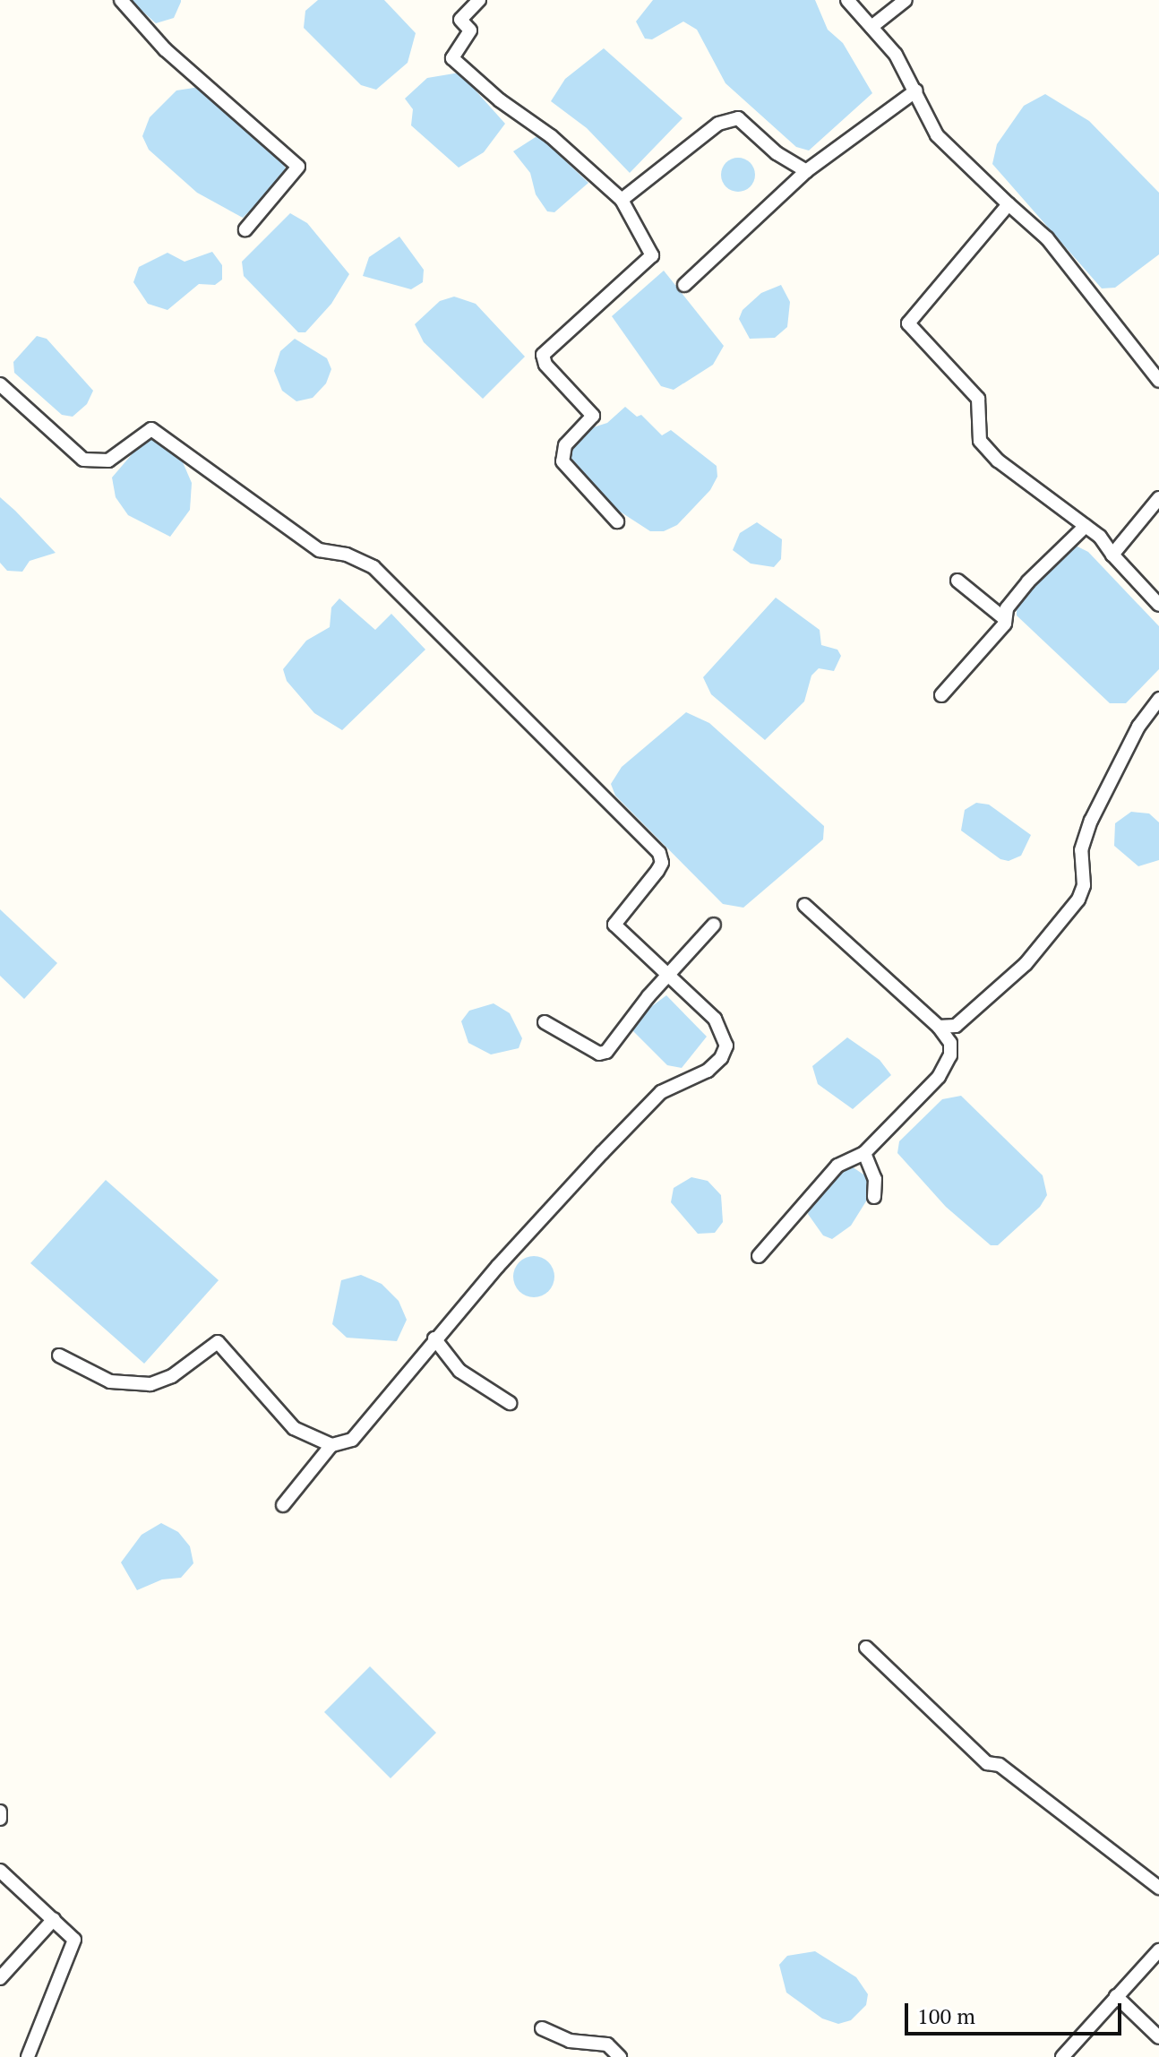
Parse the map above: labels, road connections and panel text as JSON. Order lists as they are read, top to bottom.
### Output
{
  "scale_bar": "100 m"
}
